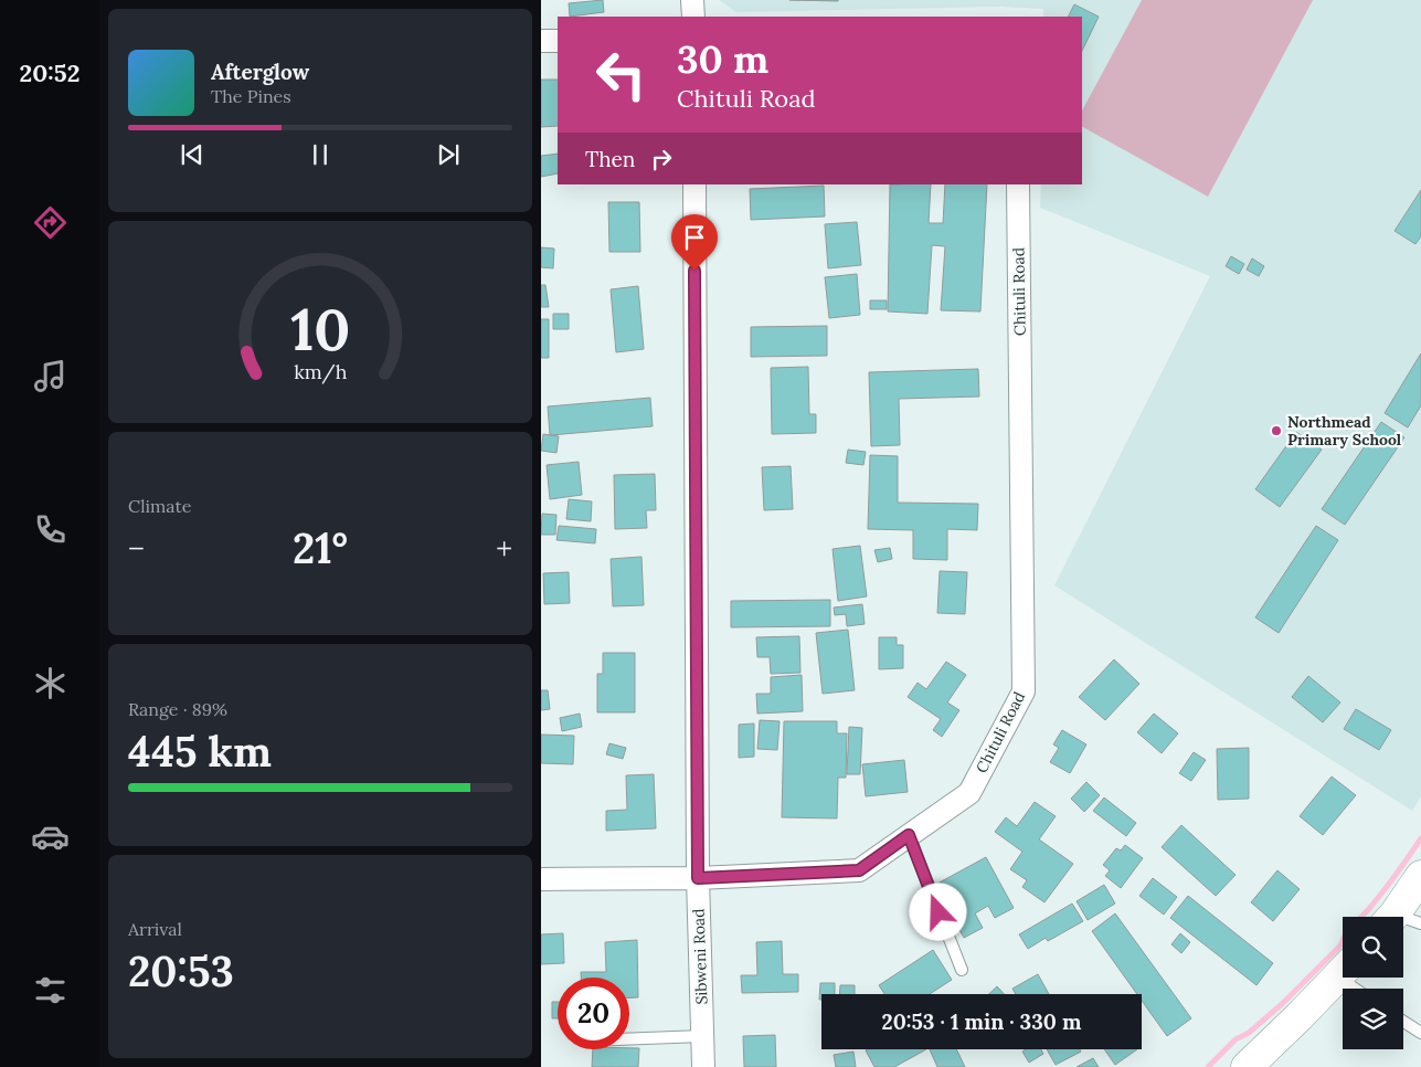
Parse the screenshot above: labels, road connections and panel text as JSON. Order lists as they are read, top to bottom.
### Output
{
  "streets": {
    "street": ["Chituli Road", "Sibweni Road"]
  },
  "crossings": [
    ["Chituli Road", "Sibweni Road"]
  ],
  "places": ["Northmead Primary School"],
  "page": {
    "tabs": "20:52",
    "turn": ["30 m", "Chituli Road"],
    "song": ["Afterglow", "The Pines"],
    "then": "Then",
    "tile": [
      "Climate",
      ["Range · 89%", "445 km"],
      ["Arrival", "20:53"]
    ],
    "heat": ["−", "21°", "+"],
    "limit": "20",
    "trip": "20:53 · 1 min · 330 m",
    "gauge": ["10", "km/h"]
  }
}
